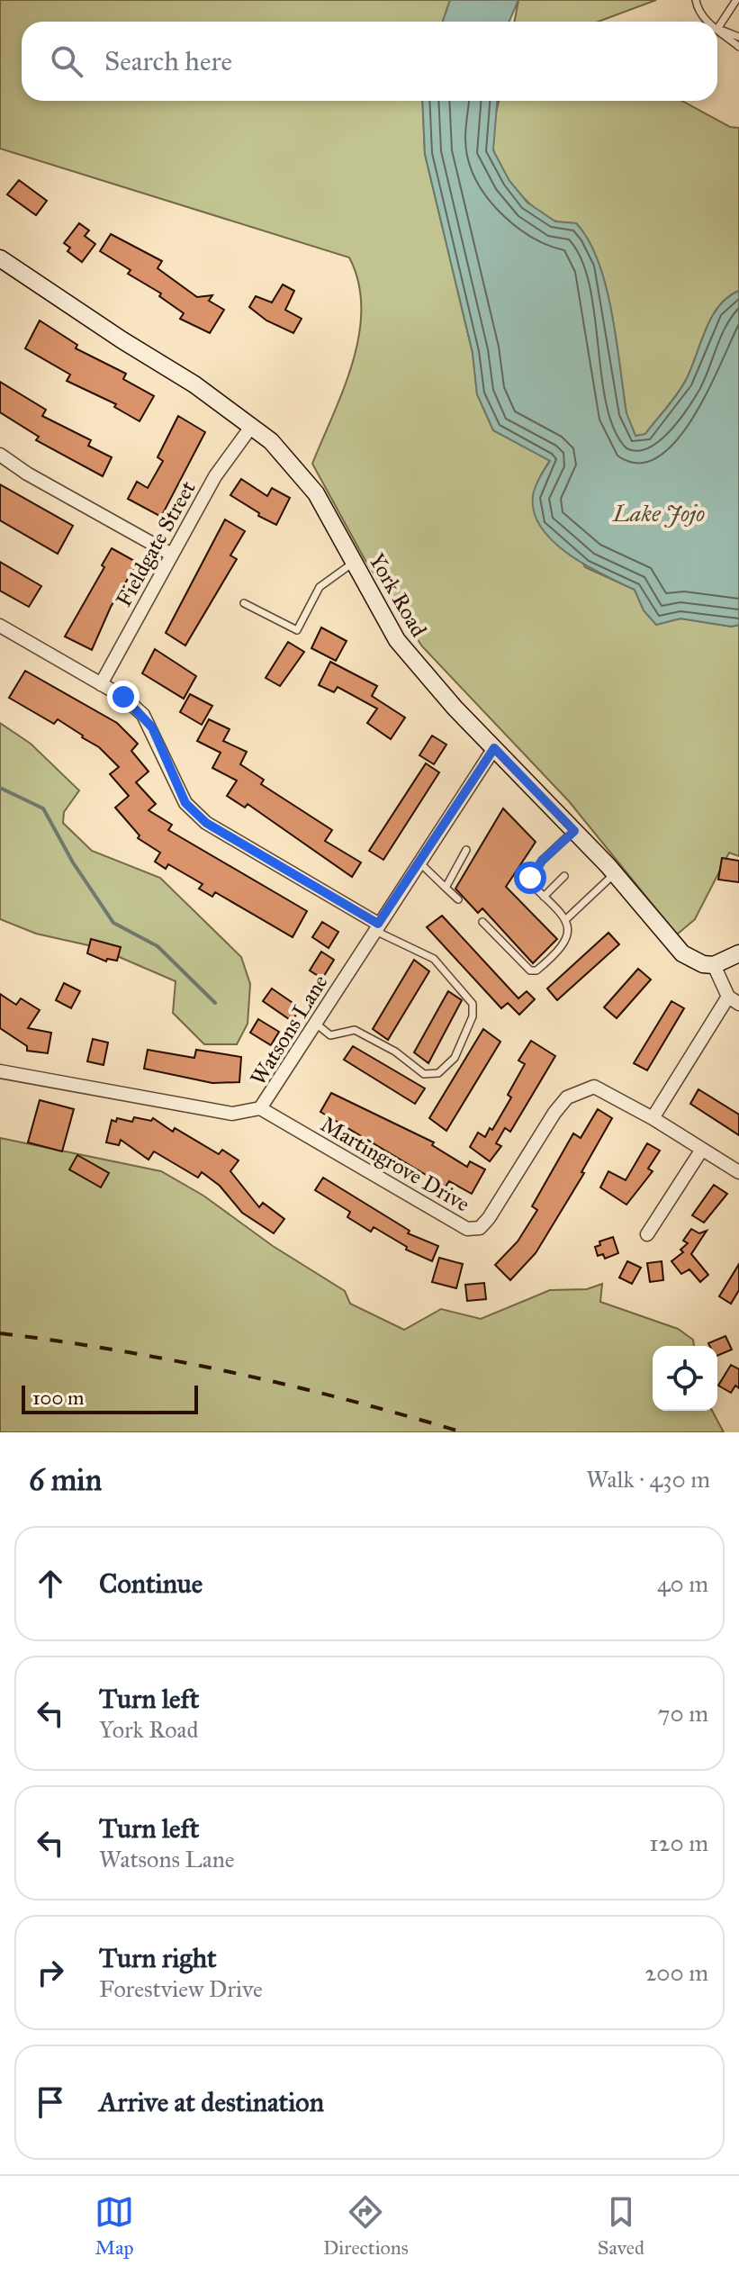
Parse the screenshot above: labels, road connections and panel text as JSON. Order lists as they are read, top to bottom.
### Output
{
  "streets": {
    "street": [
      "Fieldgate Street",
      "York Road",
      "Watsons Lane",
      "Martingrove Drive"
    ]
  },
  "crossings": [
    ["Fieldgate Street", "York Road"],
    ["York Road", "Watsons Lane"],
    ["Watsons Lane", "Martingrove Drive"]
  ],
  "water": ["Lake Jojo"],
  "scale_bar": "100 m",
  "page": {
    "search": "Search here",
    "scale": "100 m",
    "heading": ["6 min", "Walk · 430 m"],
    "list": [
      ["Continue", "40 m"],
      ["Turn left", "York Road", "70 m"],
      ["Turn left", "Watsons Lane", "120 m"],
      ["Turn right", "Forestview Drive", "200 m"],
      "Arrive at destination"
    ],
    "nav": ["Map", "Directions", "Saved"]
  }
}
